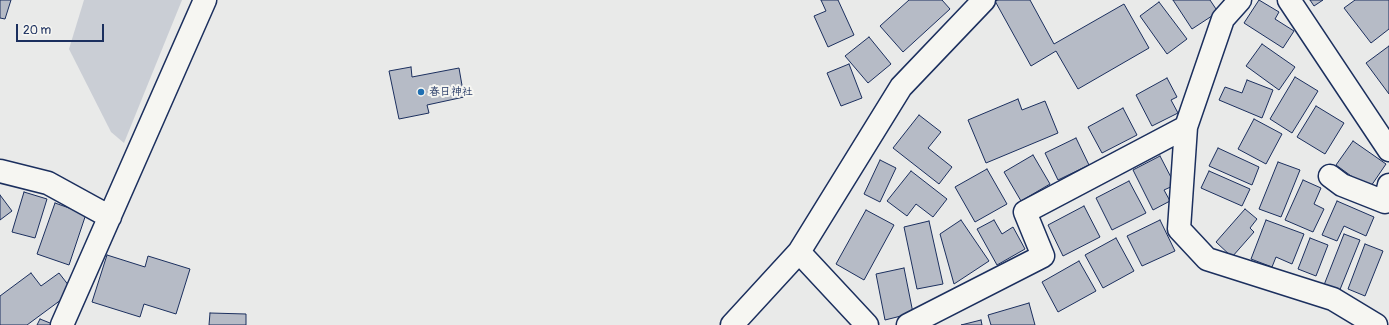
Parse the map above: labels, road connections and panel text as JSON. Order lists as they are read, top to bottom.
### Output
{
  "places": ["春日神社"],
  "scale_bar": "20 m"
}
